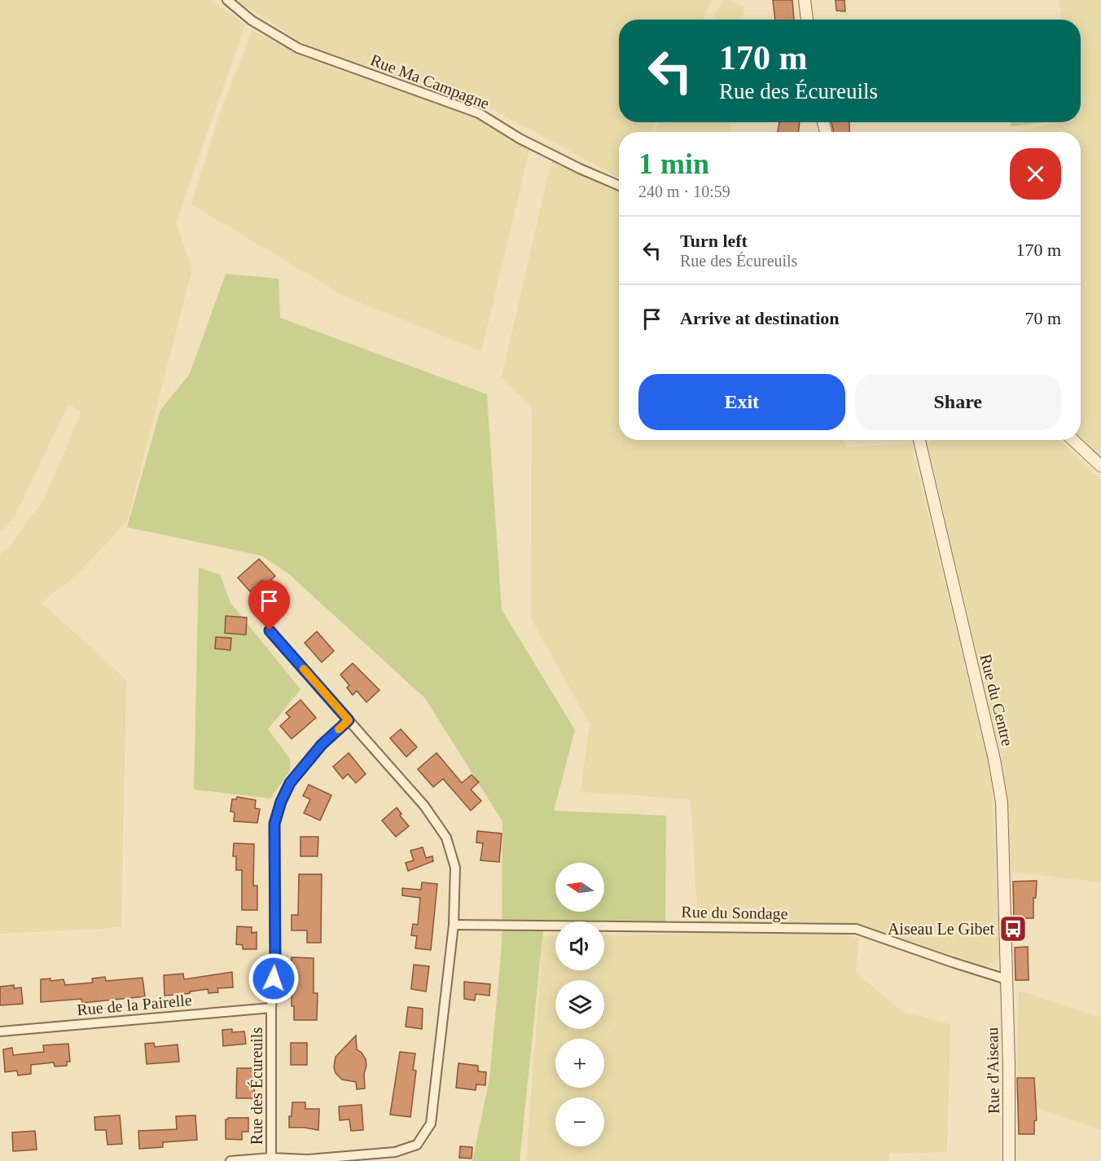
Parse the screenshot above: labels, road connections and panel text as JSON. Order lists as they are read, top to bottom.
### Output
{
  "streets": {
    "street": [
      "Rue Ma Campagne",
      "Rue du Centre",
      "Rue du Sondage",
      "Rue de la Pairelle",
      "Rue d'Aiseau",
      "Rue des Écureuils"
    ]
  },
  "crossings": [
    ["Rue du Centre", "Rue du Sondage"],
    ["Rue du Centre", "Rue d'Aiseau"],
    ["Rue du Sondage", "Rue d'Aiseau"],
    ["Rue du Sondage", "Rue des Écureuils"],
    ["Rue de la Pairelle", "Rue des Écureuils"]
  ],
  "places": {
    "bus stop": ["Aiseau Le Gibet"]
  },
  "north": "left",
  "page": {
    "turn": ["170 m", "Rue des Écureuils"],
    "heading": ["1 min", "240 m · 10:59"],
    "list": [
      {
        "name": "Turn left",
        "note": "Rue des Écureuils",
        "value": "170 m"
      },
      {
        "name": "Arrive at destination",
        "value": "70 m"
      }
    ],
    "buttons": ["Exit", "Share"],
    "map_buttons": ["+", "−"]
  }
}
